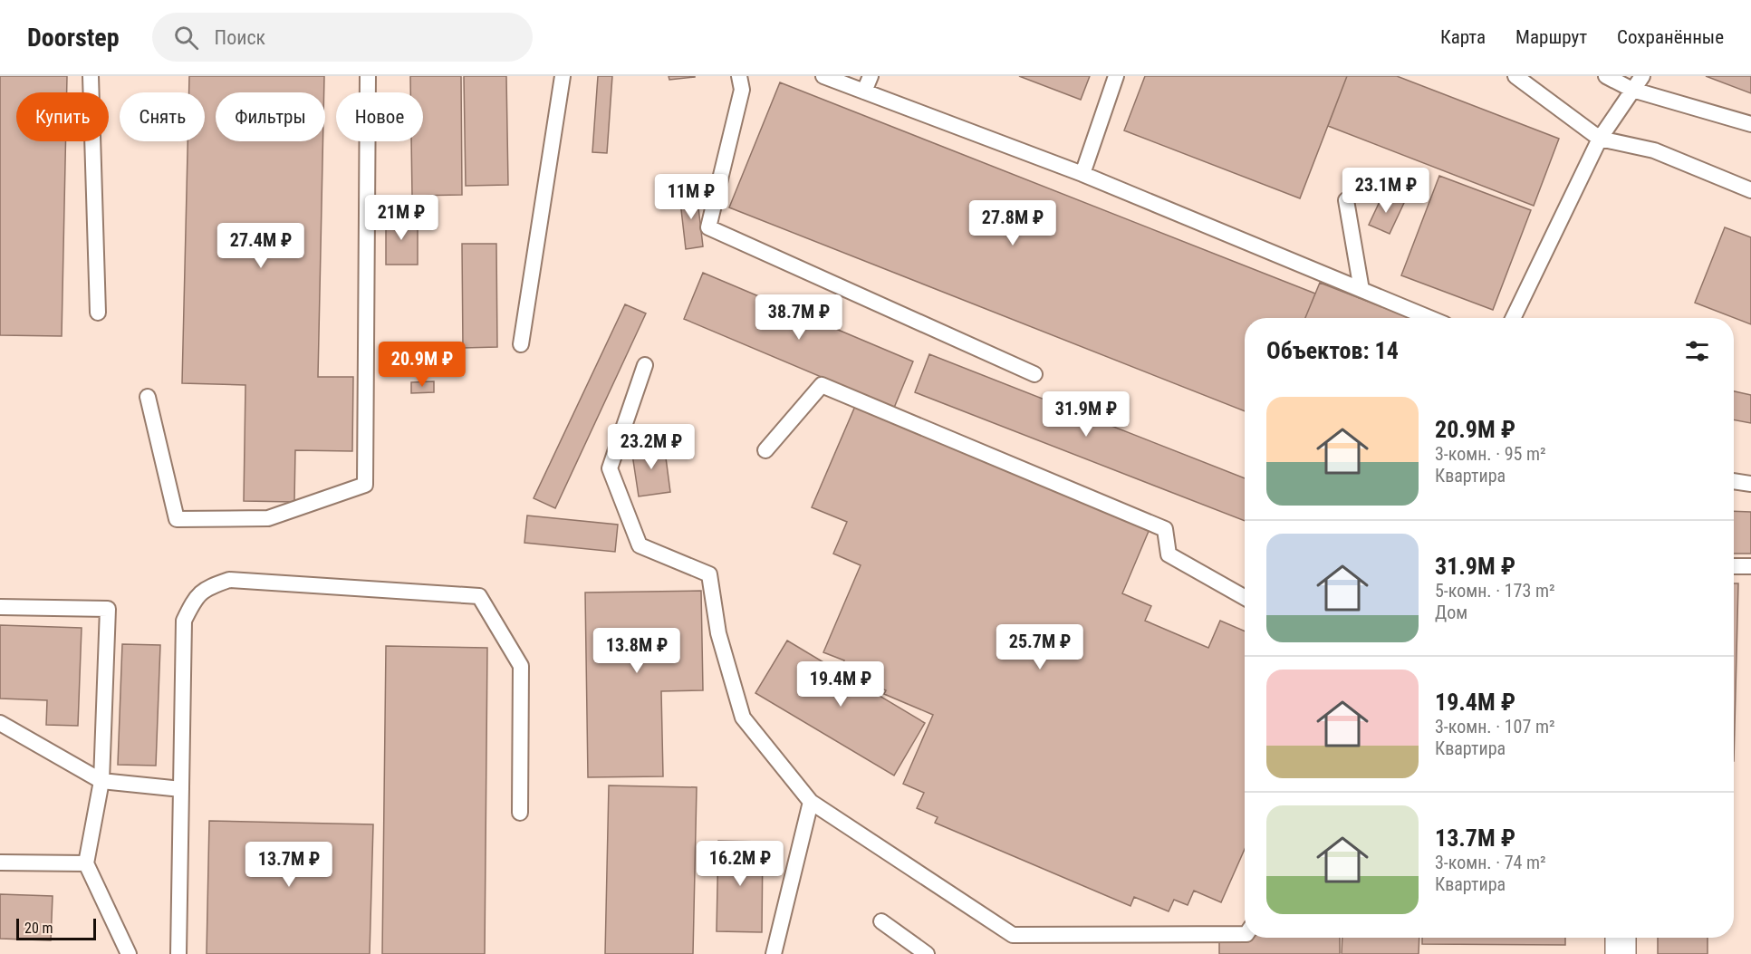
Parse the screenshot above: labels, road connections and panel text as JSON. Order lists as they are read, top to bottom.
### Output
{
  "scale_bar": "20 m",
  "page": {
    "header": "Doorstep",
    "search": "Поиск",
    "nav": ["Карта", "Маршрут", "Сохранённые"],
    "chip": [
      "Купить",
      "Снять",
      "Фильтры",
      "Новое"
    ],
    "price": [
      "23.1M ₽",
      "11M ₽",
      "21M ₽",
      "27.8M ₽",
      "27.4M ₽",
      "38.7M ₽",
      "20.9M ₽",
      "31.9M ₽",
      "23.2M ₽",
      "25.7M ₽",
      "13.8M ₽",
      "19.4M ₽",
      "16.2M ₽",
      "13.7M ₽"
    ],
    "heading": "Объектов: 14",
    "list": [
      {
        "name": "20.9M ₽",
        "note": "3-комн. · 95 m² · Квартира"
      },
      {
        "name": "31.9M ₽",
        "note": "5-комн. · 173 m² · Дом"
      },
      {
        "name": "19.4M ₽",
        "note": "3-комн. · 107 m² · Квартира"
      },
      {
        "name": "13.7M ₽",
        "note": "3-комн. · 74 m² · Квартира"
      }
    ],
    "scale": "20 m"
  }
}
